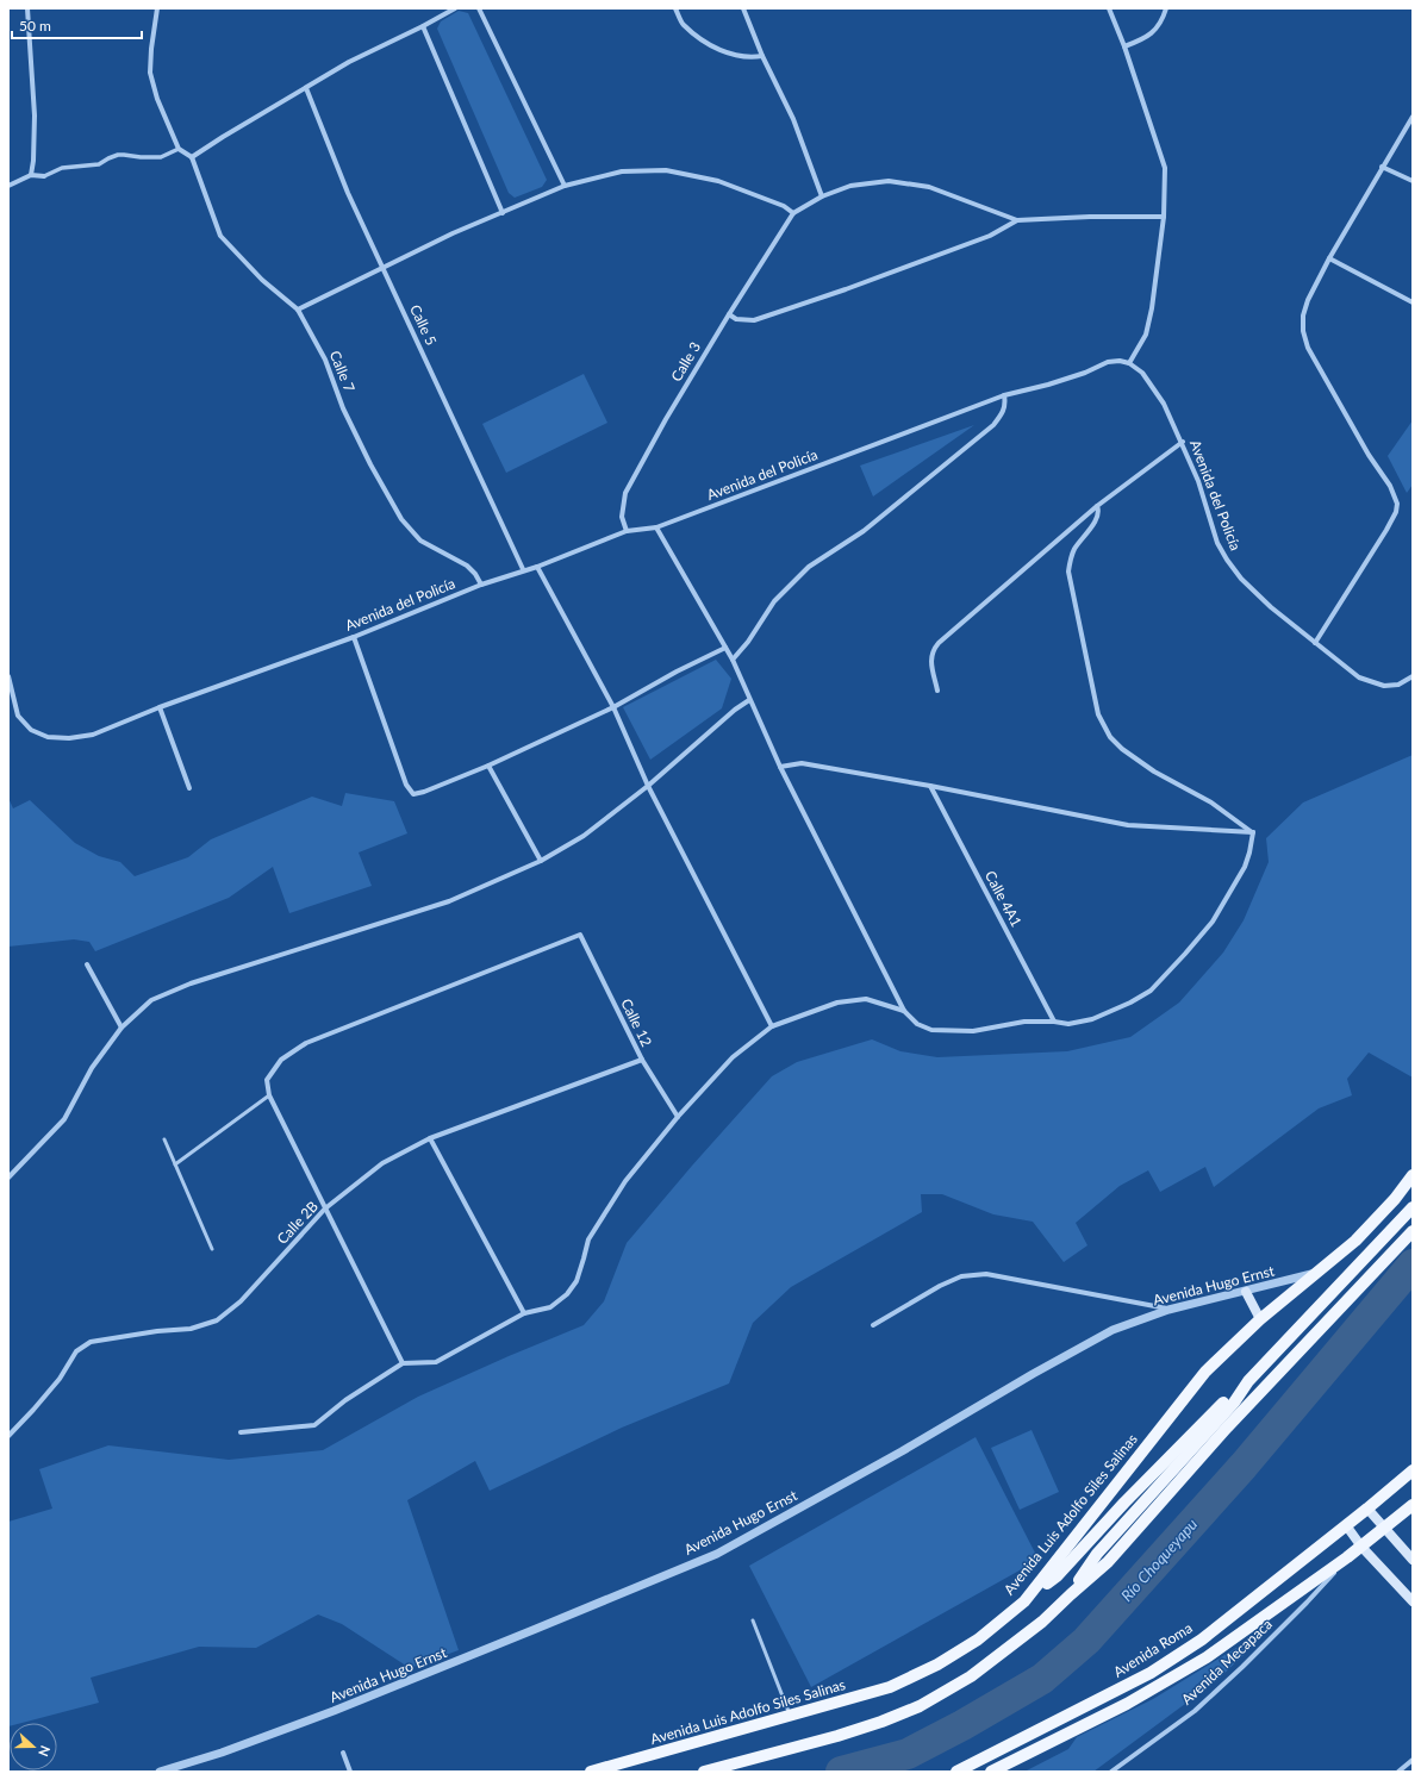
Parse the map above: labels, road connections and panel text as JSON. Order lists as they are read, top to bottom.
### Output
{
  "streets": {
    "main road": ["Avenida Luis Adolfo Siles Salinas", "Avenida Roma"],
    "street": [
      "Calle 5",
      "Calle 3",
      "Calle 7",
      "Avenida del Policía",
      "Calle 4A1",
      "Calle 12",
      "Calle 2B",
      "Avenida Hugo Ernst",
      "Avenida Mecapaca"
    ]
  },
  "crossings": [
    ["Calle 5", "Avenida del Policía"],
    ["Calle 3", "Avenida del Policía"],
    ["Calle 7", "Avenida del Policía"],
    ["Calle 12", "Calle 2B"],
    ["Avenida Hugo Ernst", "Avenida Luis Adolfo Siles Salinas"]
  ],
  "water": ["Río Choqueyapu"],
  "scale_bar": "50 m",
  "north": "right"
}
